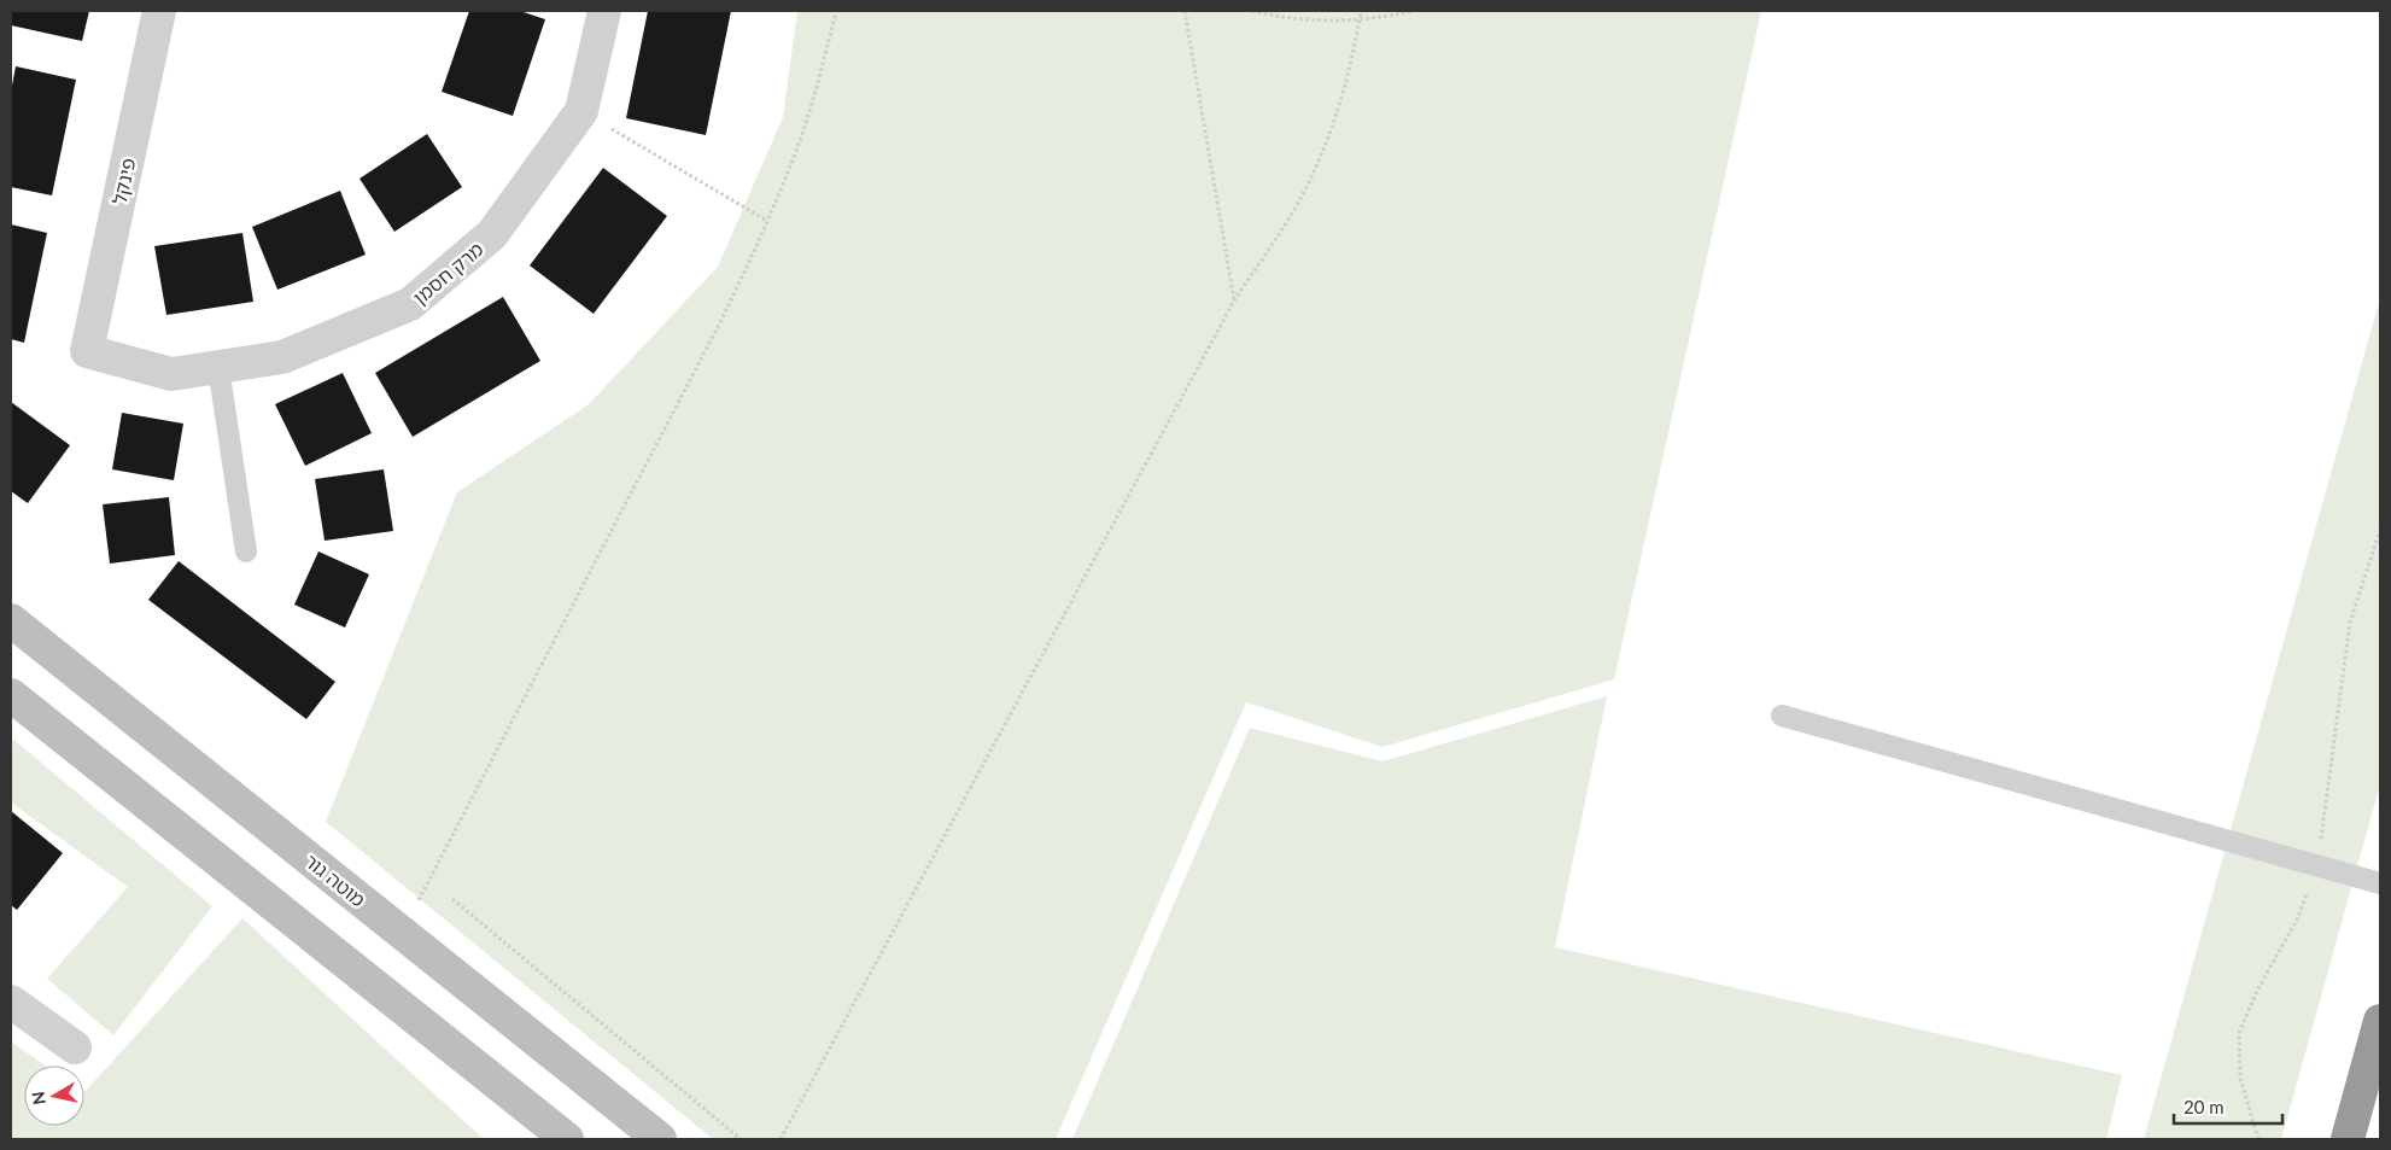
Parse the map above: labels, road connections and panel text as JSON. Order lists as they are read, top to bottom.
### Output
{
  "streets": {
    "street": ["פינקל", "מרק חסמן", "מוטה גור"]
  },
  "crossings": [
    ["פינקל", "מרק חסמן"]
  ],
  "scale_bar": "20 m",
  "north": "left"
}
